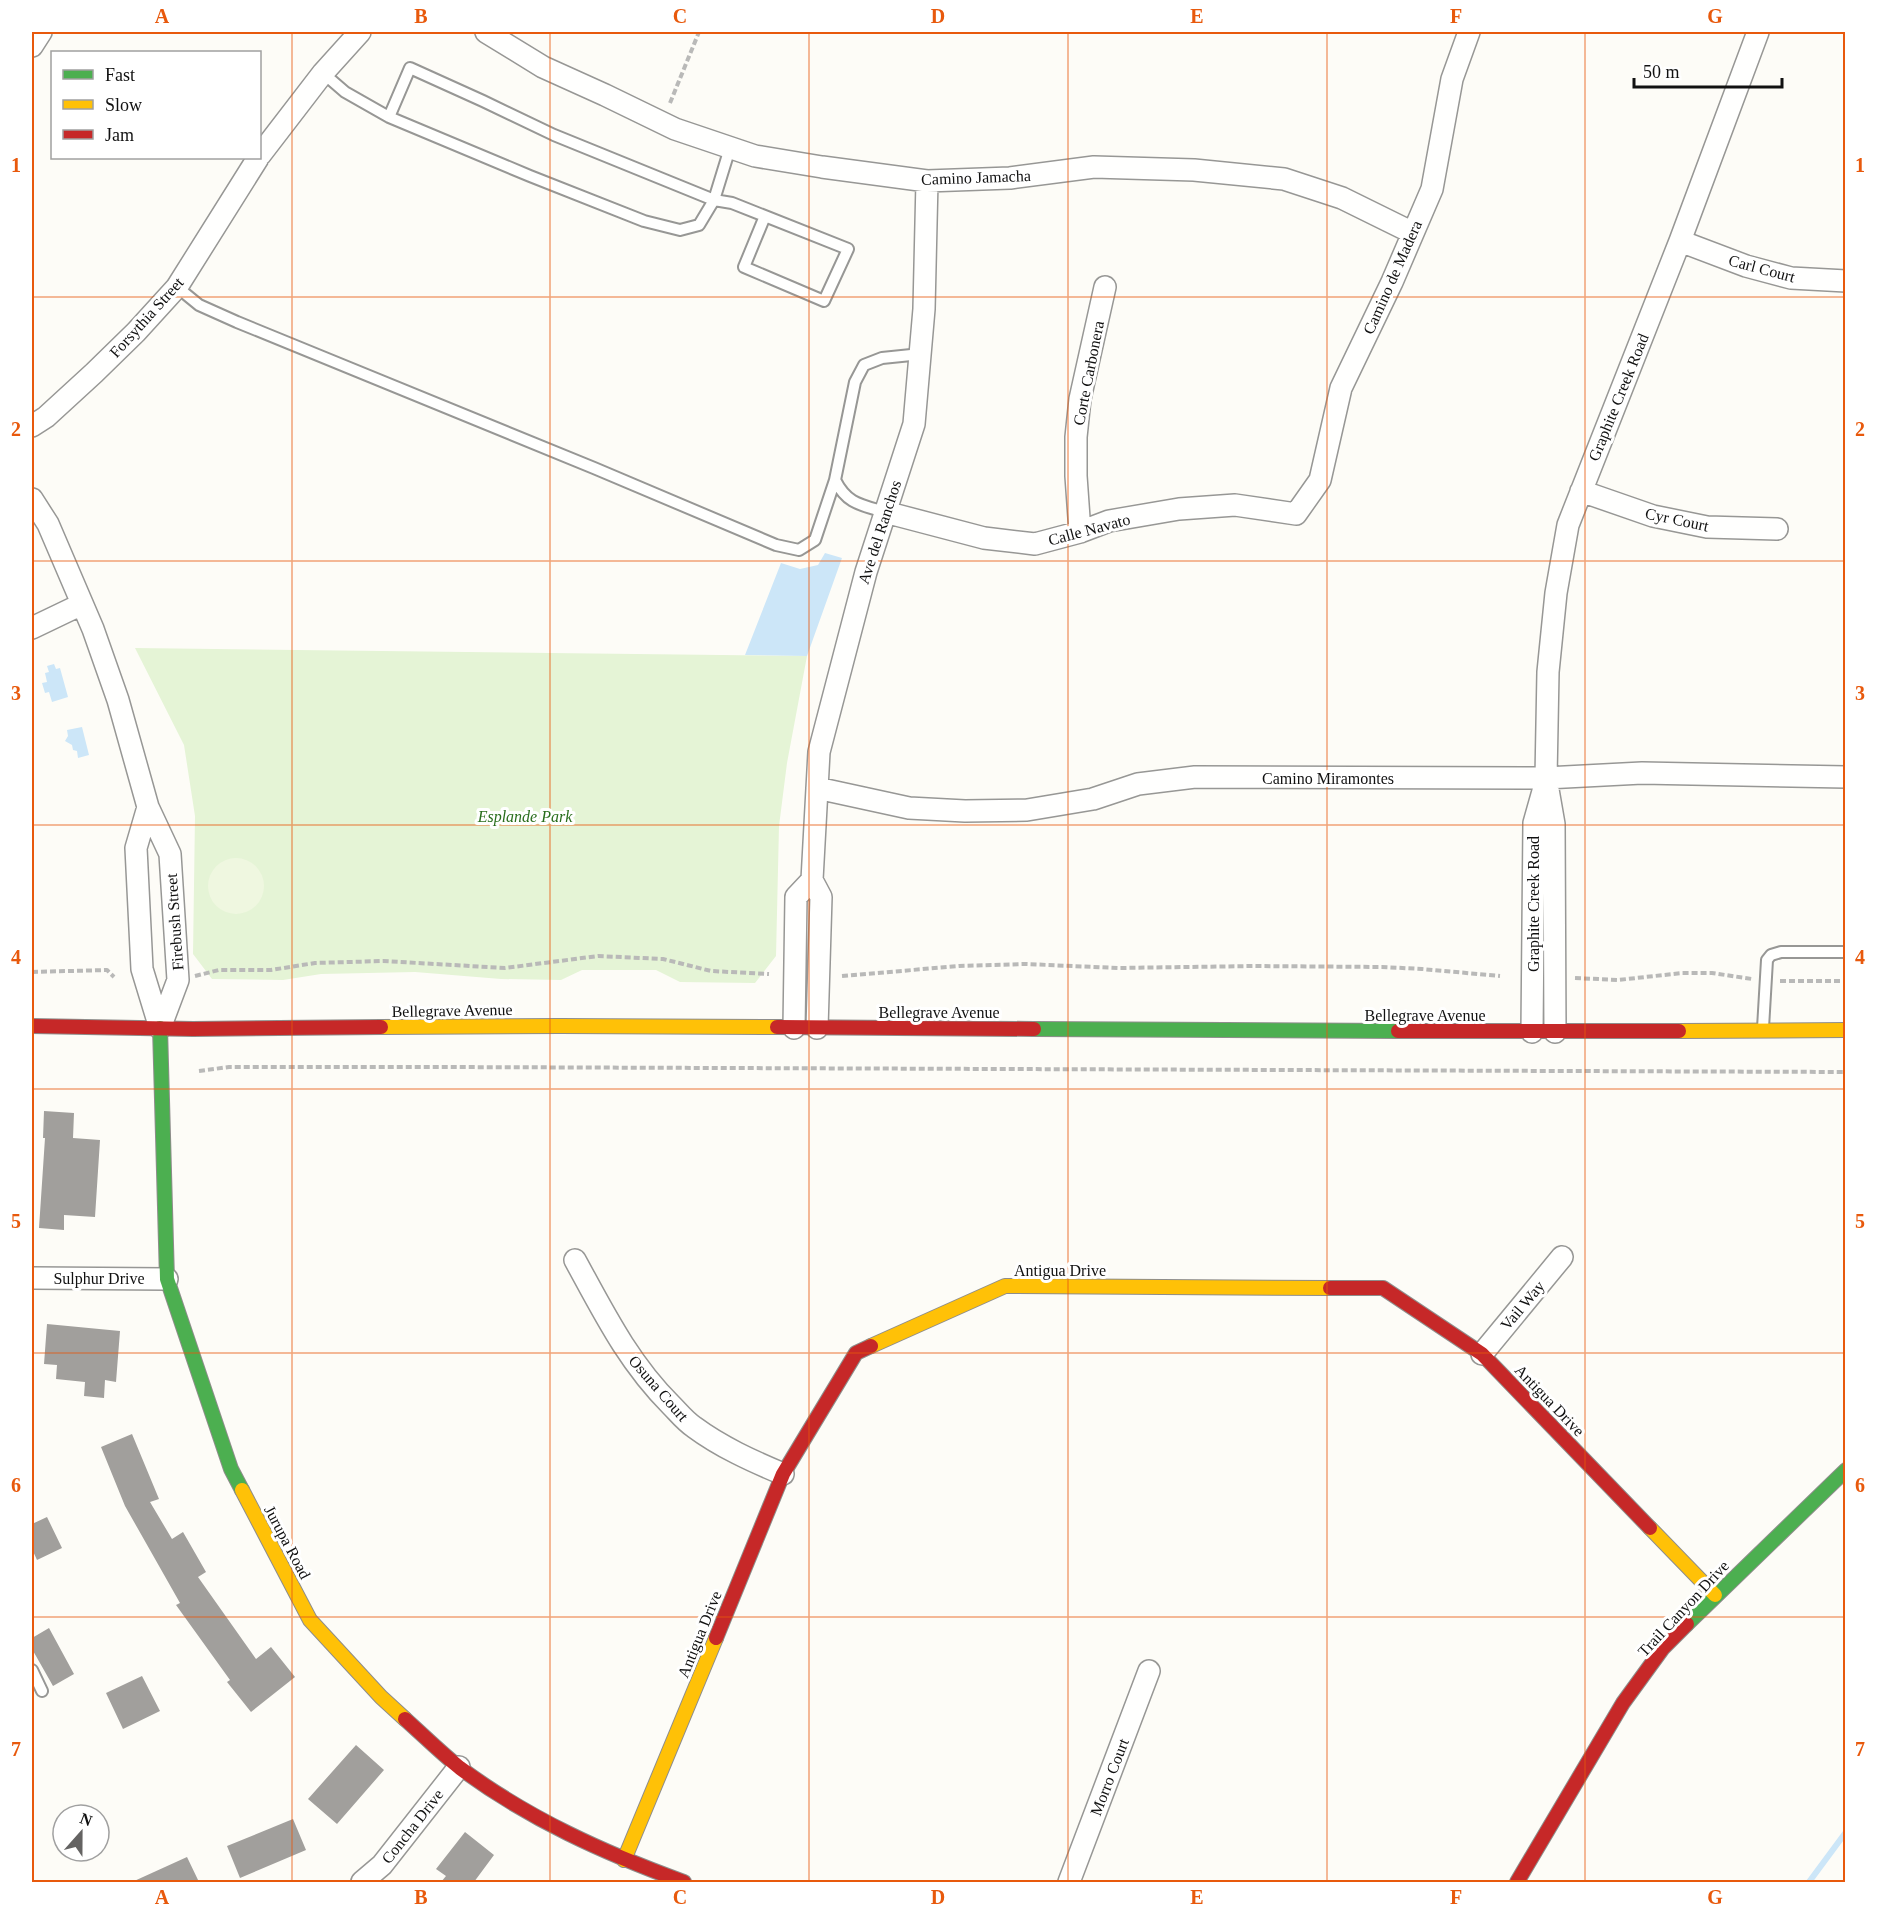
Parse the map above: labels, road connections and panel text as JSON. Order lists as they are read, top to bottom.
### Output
{
  "streets": {
    "street": [
      "Camino Jamacha",
      "Carl Court",
      "Camino de Madera",
      "Forsythia Street",
      "Corte Carbonera",
      "Graphite Creek Road",
      "Cyr Court",
      "Calle Navato",
      "Ave del Ranchos",
      "Camino Miramontes",
      "Firebush Street",
      "Bellegrave Avenue",
      "Antigua Drive",
      "Sulphur Drive",
      "Vail Way",
      "Osuna Court",
      "Jurupa Road",
      "Trail Canyon Drive",
      "Morro Court",
      "Concha Drive"
    ]
  },
  "crossings": [
    ["Camino Jamacha", "Camino de Madera"],
    ["Camino Jamacha", "Ave del Ranchos"],
    ["Carl Court", "Graphite Creek Road"],
    ["Camino de Madera", "Calle Navato"],
    ["Corte Carbonera", "Calle Navato"],
    ["Graphite Creek Road", "Cyr Court"],
    ["Graphite Creek Road", "Camino Miramontes"],
    ["Graphite Creek Road", "Bellegrave Avenue"],
    ["Calle Navato", "Ave del Ranchos"],
    ["Ave del Ranchos", "Camino Miramontes"],
    ["Ave del Ranchos", "Bellegrave Avenue"],
    ["Firebush Street", "Bellegrave Avenue"],
    ["Firebush Street", "Jurupa Road"],
    ["Bellegrave Avenue", "Jurupa Road"],
    ["Antigua Drive", "Vail Way"],
    ["Antigua Drive", "Osuna Court"],
    ["Antigua Drive", "Jurupa Road"],
    ["Antigua Drive", "Trail Canyon Drive"],
    ["Sulphur Drive", "Jurupa Road"],
    ["Jurupa Road", "Concha Drive"]
  ],
  "parks": ["Esplande Park"],
  "legend": ["Fast", "Slow", "Jam"],
  "scale_bar": "50 m",
  "north": "top",
  "grid": {
    "columns": [
      "A",
      "B",
      "C",
      "D",
      "E",
      "F",
      "G"
    ],
    "rows": [
      "1",
      "2",
      "3",
      "4",
      "5",
      "6",
      "7"
    ]
  }
}
